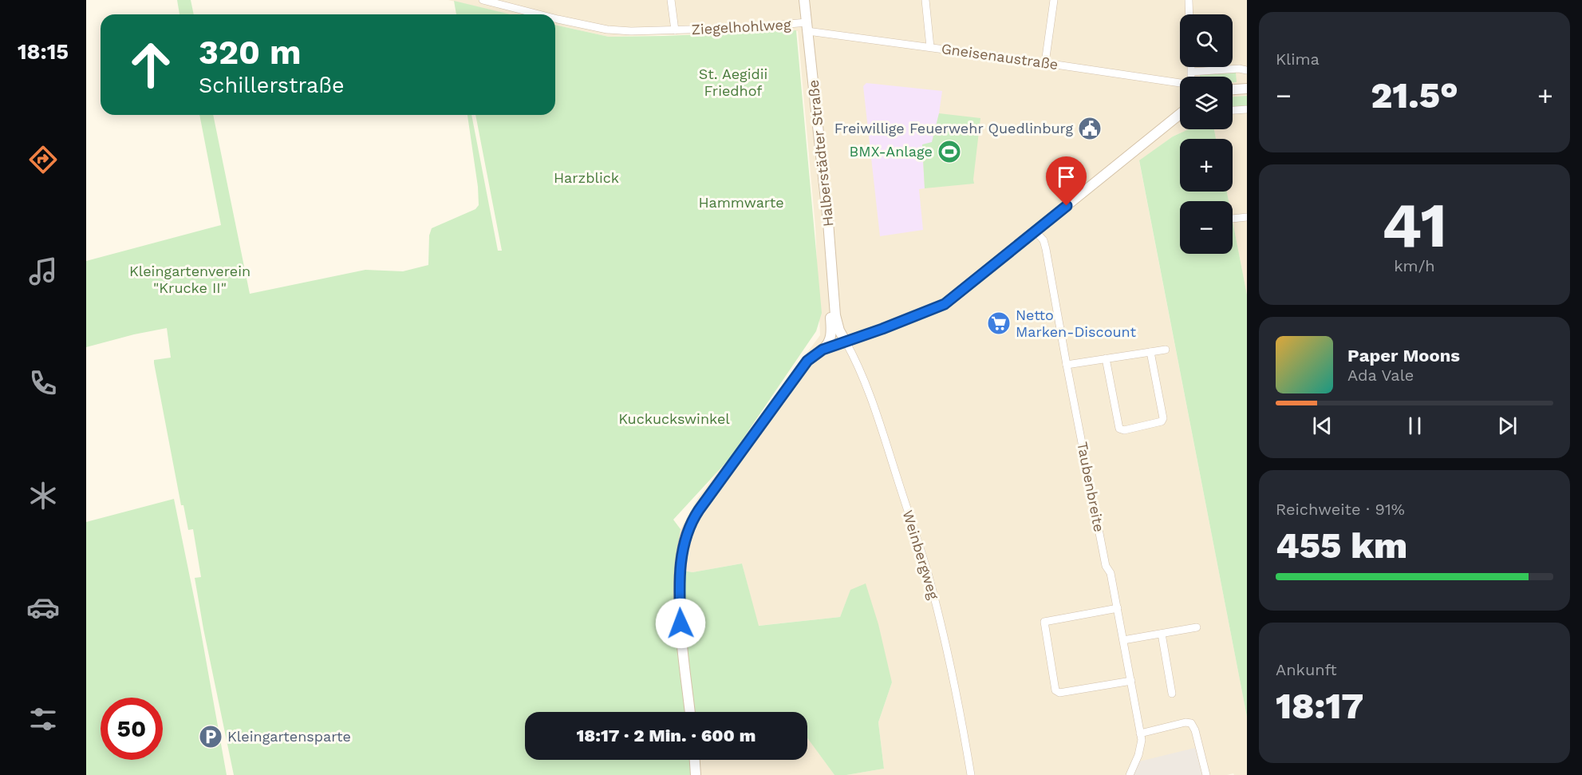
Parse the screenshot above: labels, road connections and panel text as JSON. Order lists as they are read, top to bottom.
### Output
{
  "streets": {
    "main road": ["Halberstädter Straße"],
    "street": [
      "Ziegelhohlweg",
      "Gneisenaustraße",
      "Taubenbreite",
      "Weinbergweg"
    ]
  },
  "crossings": [
    ["Ziegelhohlweg", "Gneisenaustraße"],
    ["Ziegelhohlweg", "Halberstädter Straße"],
    ["Gneisenaustraße", "Halberstädter Straße"]
  ],
  "parks": [
    "St. Aegidii Friedhof",
    "Harzblick",
    "Hammwarte",
    "Kleingartenverein \"Krucke II\"",
    "Kuckuckswinkel"
  ],
  "places": {
    "public building": ["Freiwillige Feuerwehr Quedlinburg"],
    "sports": ["BMX-Anlage"],
    "supermarket": ["Netto Marken-Discount"],
    "parking": ["Kleingartensparte"]
  },
  "page": {
    "tabs": "18:15",
    "tile": [
      "Klima",
      ["41", "km/h"],
      ["Reichweite · 91%", "455 km"],
      ["Ankunft", "18:17"]
    ],
    "map_buttons": ["+", "−"],
    "turn": ["320 m", "Schillerstraße"],
    "heat": ["−", "21.5°", "+"],
    "song": ["Paper Moons", "Ada Vale"],
    "limit": "50",
    "trip": "18:17 · 2 Min. · 600 m"
  }
}
